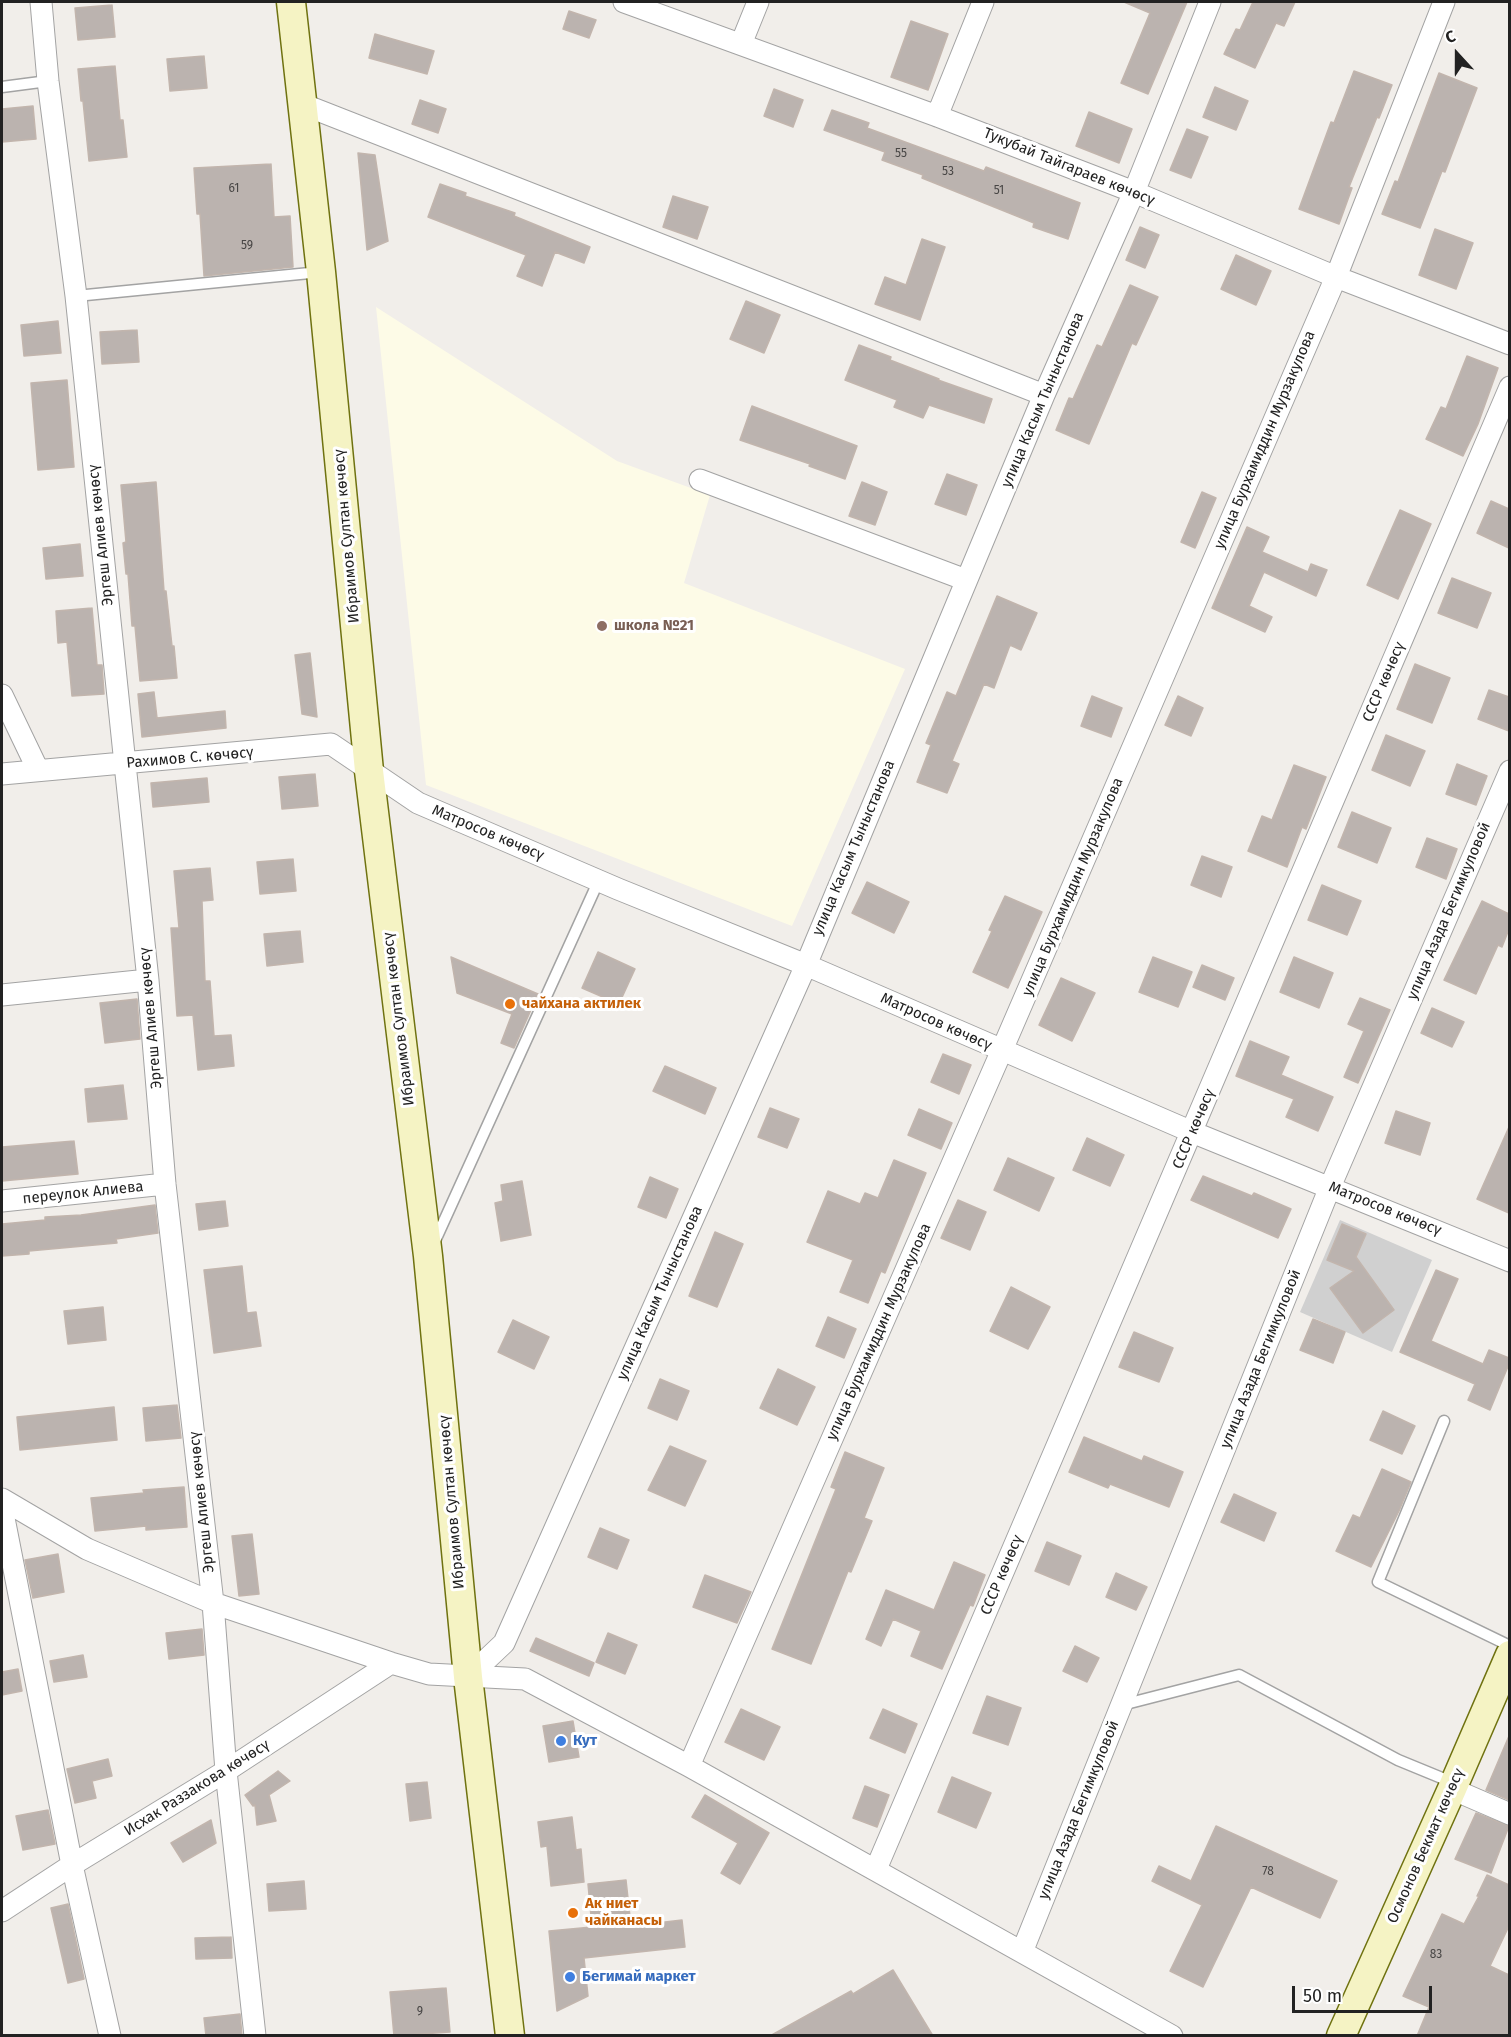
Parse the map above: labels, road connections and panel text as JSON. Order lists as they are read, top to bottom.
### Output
{
  "streets": {
    "main road": ["Ибраимов Султан көчөсү", "Осмонов Бекмат көчөсү"],
    "street": [
      "Тукубай Тайгараев көчөсү",
      "улица Касым Тыныстанова",
      "улица Бурхамиддин Мурзакулова",
      "Эргеш Алиев көчөсү",
      "СССР көчөсү",
      "Рахимов С. көчөсү",
      "Матросов көчөсү",
      "улица Азада Бегимкуловой",
      "переулок Алиева",
      "Исхак Раззакова көчөсү"
    ]
  },
  "crossings": [
    ["Тукубай Тайгараев көчөсү", "улица Касым Тыныстанова"],
    ["Тукубай Тайгараев көчөсү", "улица Бурхамиддин Мурзакулова"],
    ["улица Касым Тыныстанова", "Ибраимов Султан көчөсү"],
    ["улица Касым Тыныстанова", "Матросов көчөсү"],
    ["улица Бурхамиддин Мурзакулова", "Матросов көчөсү"],
    ["Эргеш Алиев көчөсү", "Рахимов С. көчөсү"],
    ["Эргеш Алиев көчөсү", "переулок Алиева"],
    ["Эргеш Алиев көчөсү", "Исхак Раззакова көчөсү"],
    ["Ибраимов Султан көчөсү", "Рахимов С. көчөсү"],
    ["Ибраимов Султан көчөсү", "Матросов көчөсү"],
    ["СССР көчөсү", "Матросов көчөсү"],
    ["Рахимов С. көчөсү", "Матросов көчөсү"],
    ["Матросов көчөсү", "улица Азада Бегимкуловой"]
  ],
  "places": [
    "школа №21",
    "чайхана актилек",
    "Кут",
    "Ак ниет чайканасы",
    "Бегимай маркет"
  ],
  "house_numbers": [
    "55",
    "53",
    "61",
    "51",
    "59",
    "78",
    "83",
    "9"
  ],
  "scale_bar": "50 m",
  "north": "top"
}
